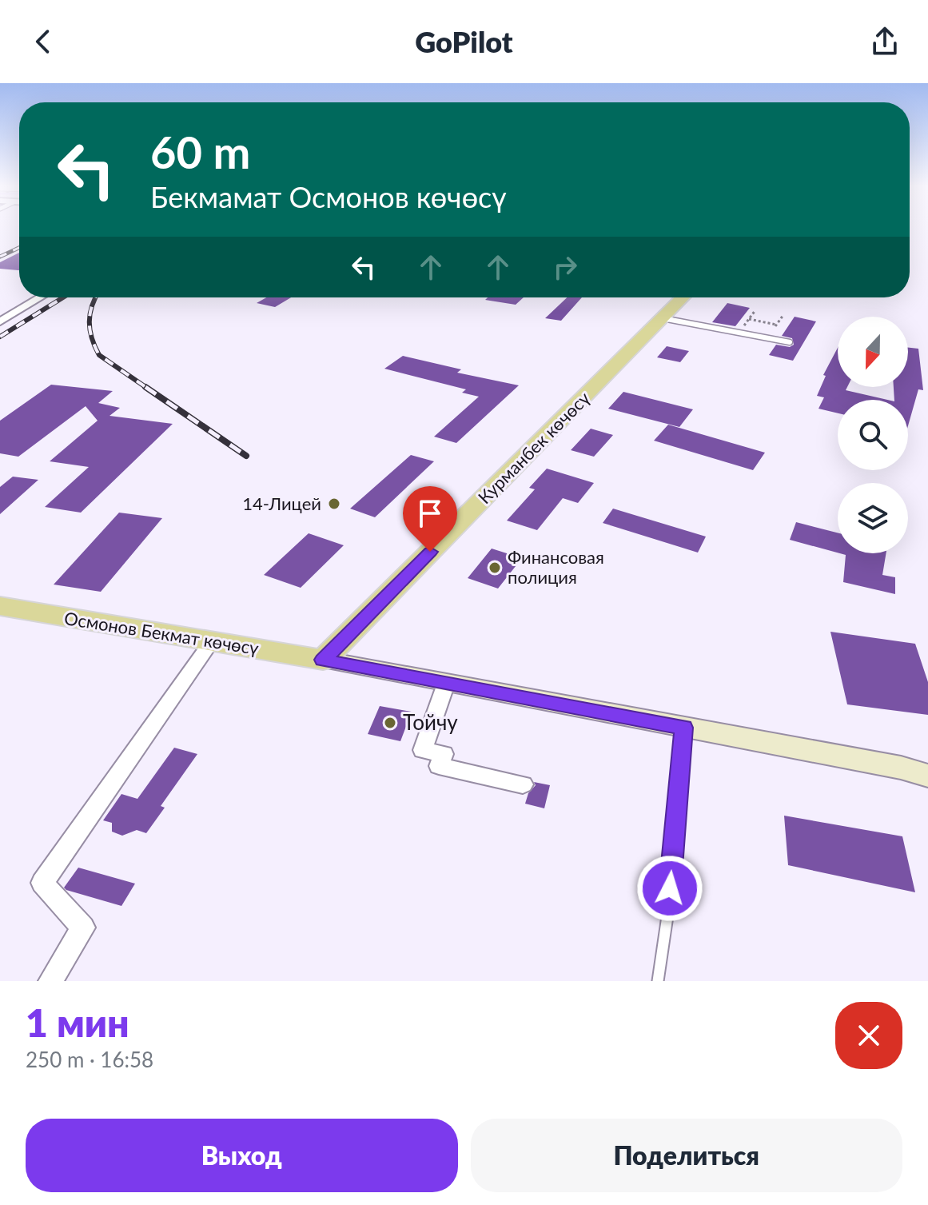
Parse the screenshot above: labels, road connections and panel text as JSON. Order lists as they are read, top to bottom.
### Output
{
  "streets": {
    "main road": ["Курманбек көчөсү", "Осмонов Бекмат көчөсү"]
  },
  "crossings": [
    ["Курманбек көчөсү", "Осмонов Бекмат көчөсү"]
  ],
  "places": ["14-Лицей", "Финансовая полиция", "Тойчу"],
  "north": "bottom",
  "page": {
    "header": "GoPilot",
    "turn": ["60 m", "Бекмамат Осмонов көчөсү"],
    "heading": ["1 мин", "250 m · 16:58"],
    "buttons": ["Выход", "Поделиться"]
  }
}
